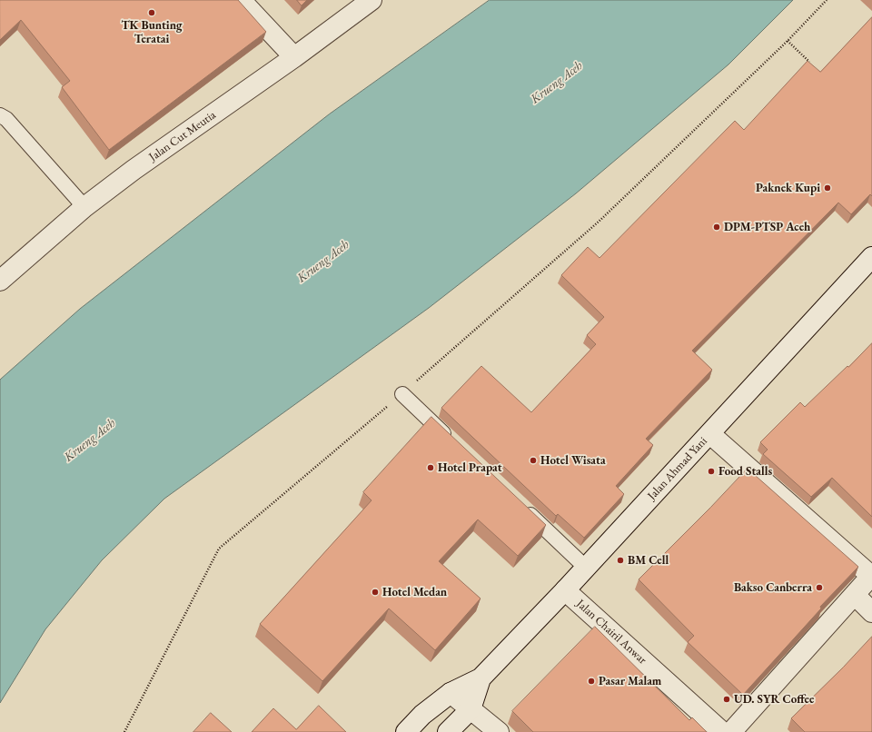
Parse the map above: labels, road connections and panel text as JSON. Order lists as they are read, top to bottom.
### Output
{
  "streets": {
    "street": ["Jalan Cut Meutia", "Jalan Ahmad Yani", "Jalan Chairil Anwar"]
  },
  "crossings": [
    ["Jalan Ahmad Yani", "Jalan Chairil Anwar"]
  ],
  "water": ["Krueng Aceh"],
  "places": [
    "TK Bunting Teratai",
    "Paknek Kupi",
    "DPM-PTSP Aceh",
    "Hotel Wisata",
    "Hotel Prapat",
    "Food Stalls",
    "BM Cell",
    "Bakso Canberra",
    "Hotel Medan",
    "Pasar Malam",
    "UD. SYR Coffee"
  ]
}
